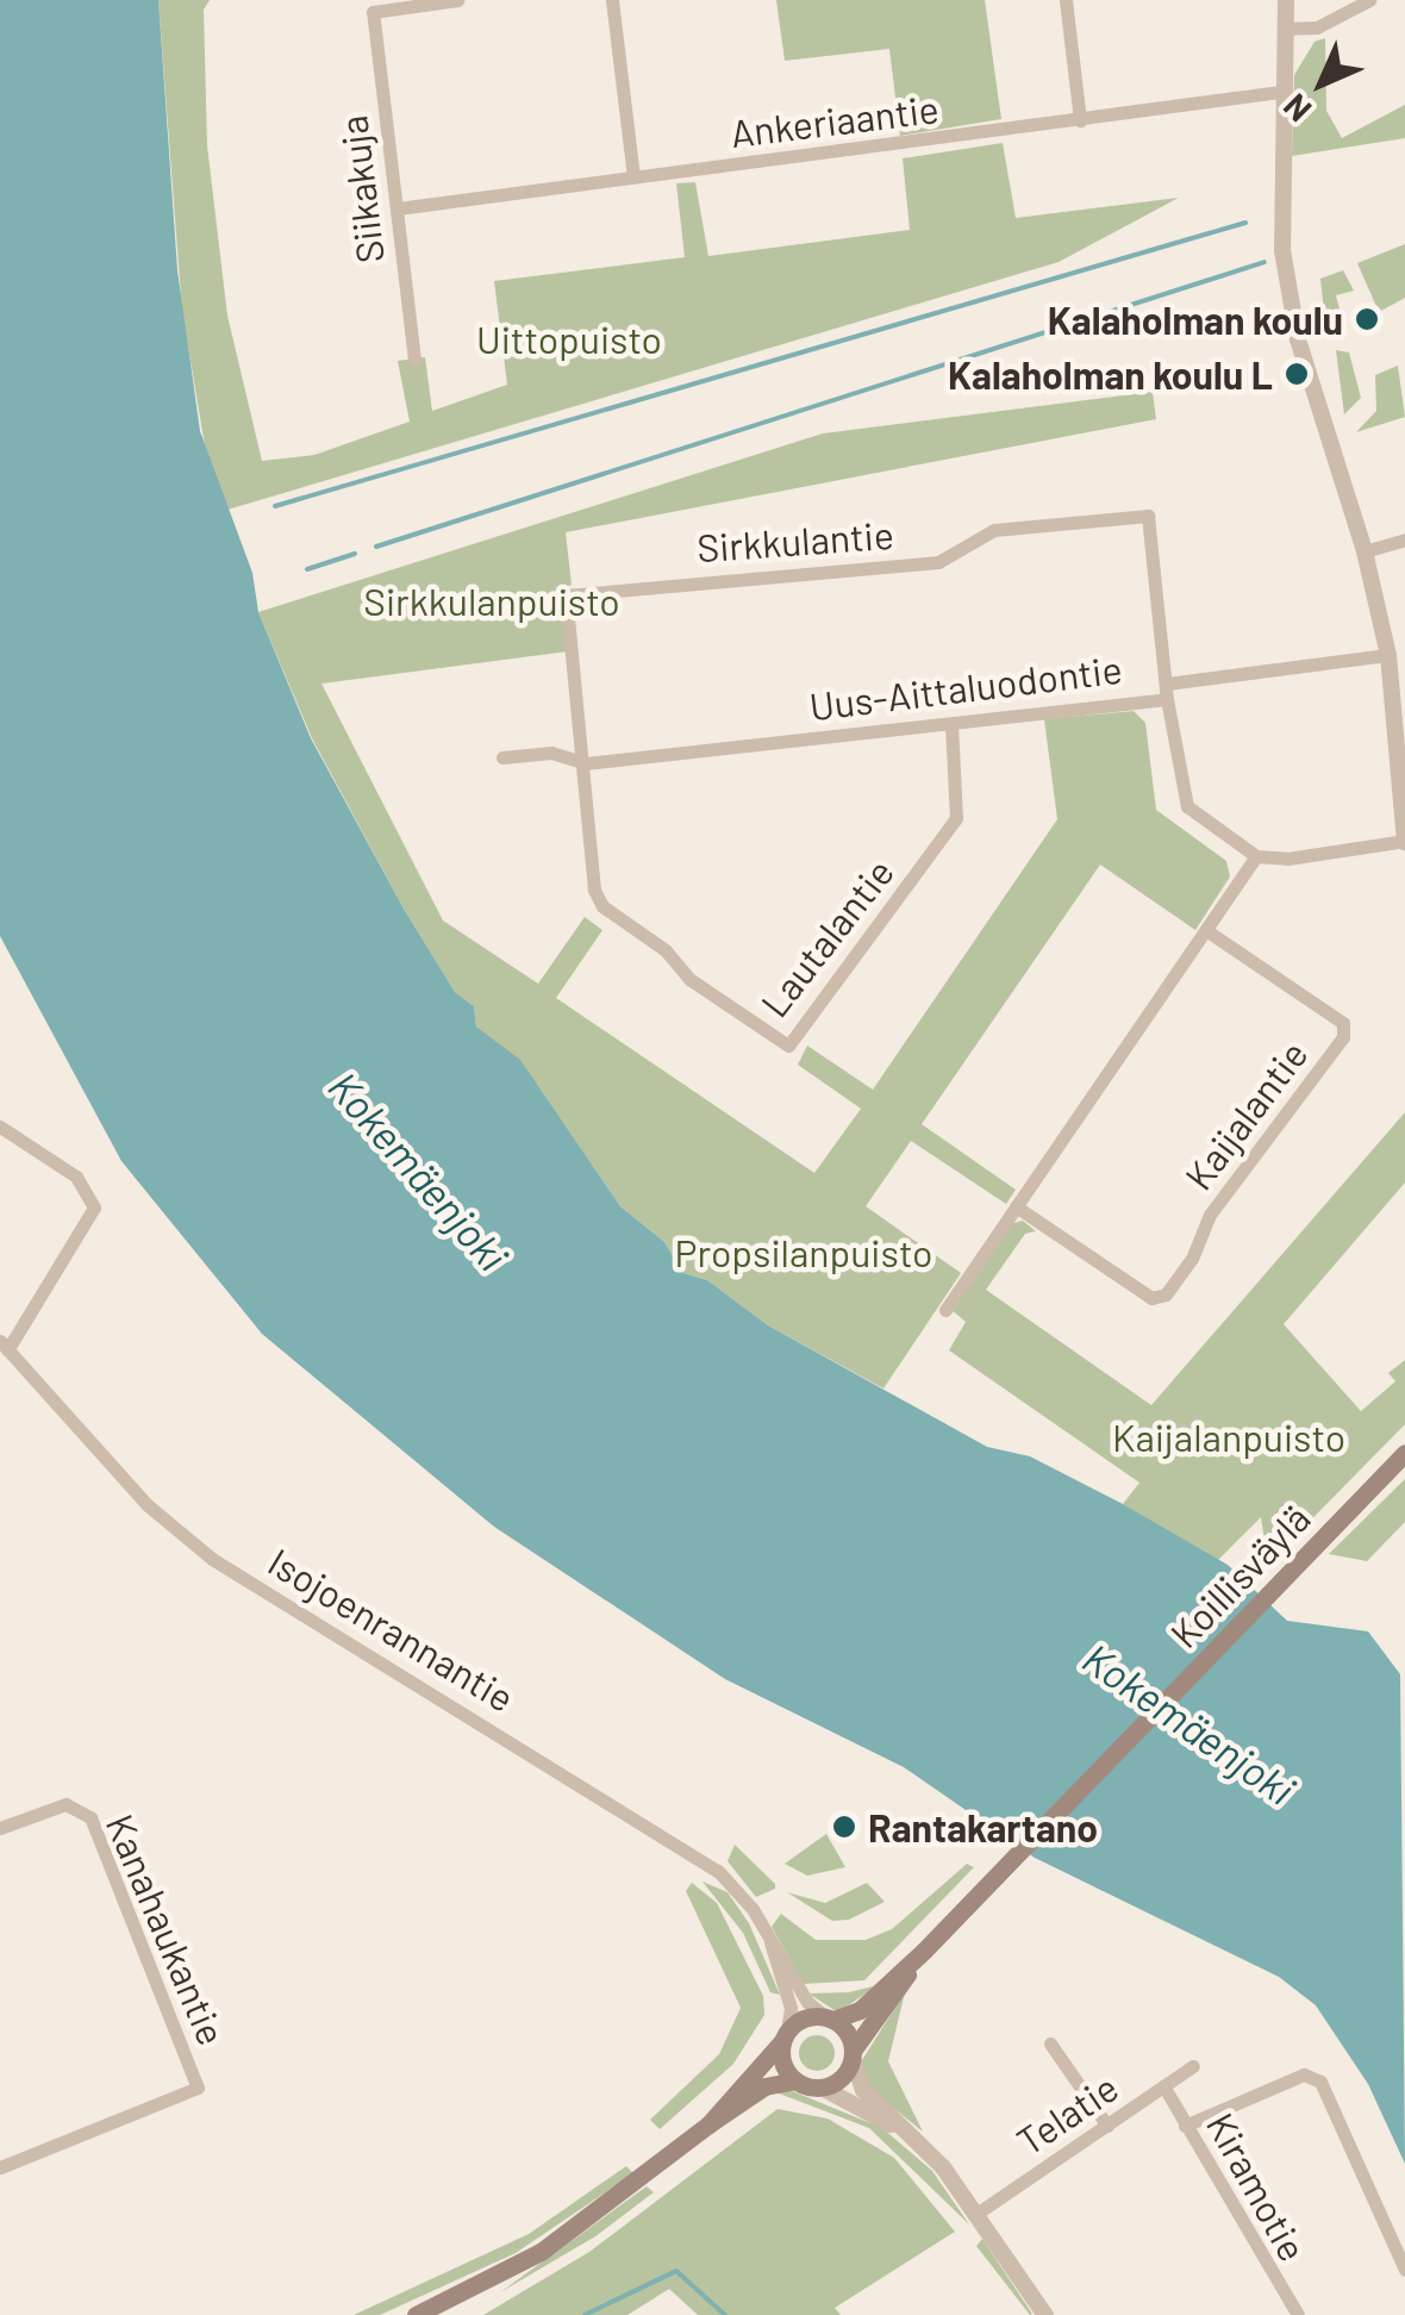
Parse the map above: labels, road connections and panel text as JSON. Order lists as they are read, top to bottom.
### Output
{
  "streets": {
    "main road": ["Koillisväylä"],
    "street": [
      "Ankeriaantie",
      "Siikakuja",
      "Sirkkulantie",
      "Uus-Aittaluodontie",
      "Lautalantie",
      "Kaijalantie",
      "Isojoenrannantie",
      "Kanahaukantie",
      "Telatie",
      "Kiramotie"
    ]
  },
  "crossings": [
    ["Ankeriaantie", "Siikakuja"],
    ["Sirkkulantie", "Uus-Aittaluodontie"],
    ["Sirkkulantie", "Lautalantie"],
    ["Uus-Aittaluodontie", "Lautalantie"],
    ["Koillisväylä", "Isojoenrannantie"],
    ["Telatie", "Kiramotie"]
  ],
  "water": ["Kokemäenjoki"],
  "parks": [
    "Uittopuisto",
    "Sirkkulanpuisto",
    "Propsilanpuisto",
    "Kaijalanpuisto"
  ],
  "places": ["Kalaholman koulu", "Kalaholman koulu L", "Rantakartano"],
  "north": "bottom left"
}
